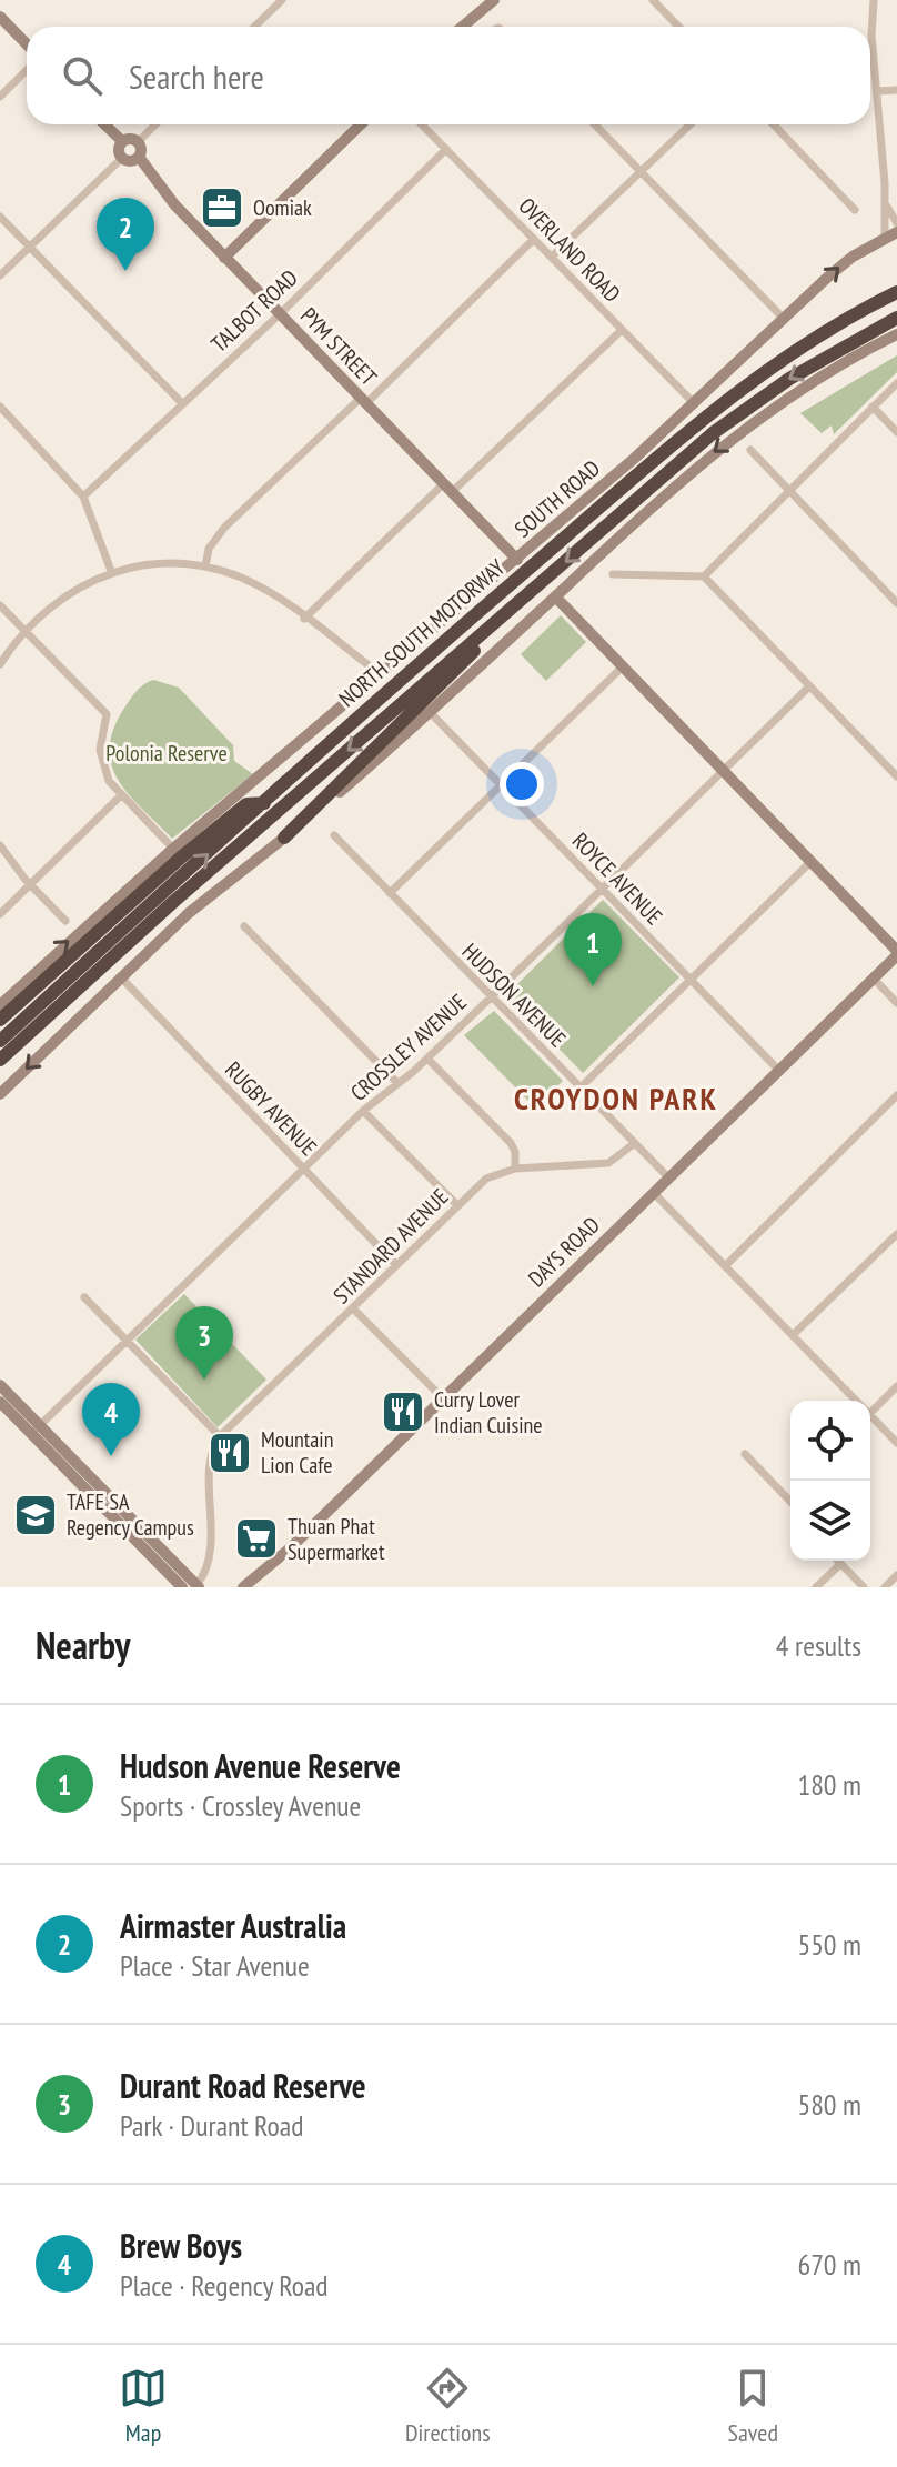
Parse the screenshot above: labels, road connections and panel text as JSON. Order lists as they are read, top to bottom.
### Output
{
  "streets": {
    "highway": ["NORTH SOUTH MOTORWAY"],
    "main road": ["PYM STREET", "SOUTH ROAD", "DAYS ROAD"],
    "street": [
      "OVERLAND ROAD",
      "TALBOT ROAD",
      "ROYCE AVENUE",
      "HUDSON AVENUE",
      "CROSSLEY AVENUE",
      "RUGBY AVENUE",
      "STANDARD AVENUE"
    ]
  },
  "crossings": [
    ["OVERLAND ROAD", "TALBOT ROAD"],
    ["OVERLAND ROAD", "SOUTH ROAD"],
    ["TALBOT ROAD", "PYM STREET"],
    ["PYM STREET", "SOUTH ROAD"],
    ["ROYCE AVENUE", "CROSSLEY AVENUE"],
    ["ROYCE AVENUE", "DAYS ROAD"],
    ["HUDSON AVENUE", "CROSSLEY AVENUE"],
    ["HUDSON AVENUE", "STANDARD AVENUE"],
    ["HUDSON AVENUE", "DAYS ROAD"],
    ["CROSSLEY AVENUE", "RUGBY AVENUE"],
    ["RUGBY AVENUE", "STANDARD AVENUE"]
  ],
  "districts": ["CROYDON PARK"],
  "parks": ["Polonia Reserve"],
  "places": {
    "office": ["Oomiak"],
    "restaurant": ["Curry Lover Indian Cuisine", "Mountain Lion Cafe"],
    "school or university": ["TAFE SA Regency Campus"],
    "supermarket": ["Thuan Phat Supermarket"]
  },
  "page": {
    "search": "Search here",
    "pins": [
      "2",
      "1",
      "3",
      "4"
    ],
    "heading": ["Nearby", "4 results"],
    "list": [
      {
        "mark": "1",
        "name": "Hudson Avenue Reserve",
        "note": "Sports · Crossley Avenue",
        "value": "180 m"
      },
      {
        "mark": "2",
        "name": "Airmaster Australia",
        "note": "Place · Star Avenue",
        "value": "550 m"
      },
      {
        "mark": "3",
        "name": "Durant Road Reserve",
        "note": "Park · Durant Road",
        "value": "580 m"
      },
      {
        "mark": "4",
        "name": "Brew Boys",
        "note": "Place · Regency Road",
        "value": "670 m"
      }
    ],
    "nav": ["Map", "Directions", "Saved"]
  }
}
